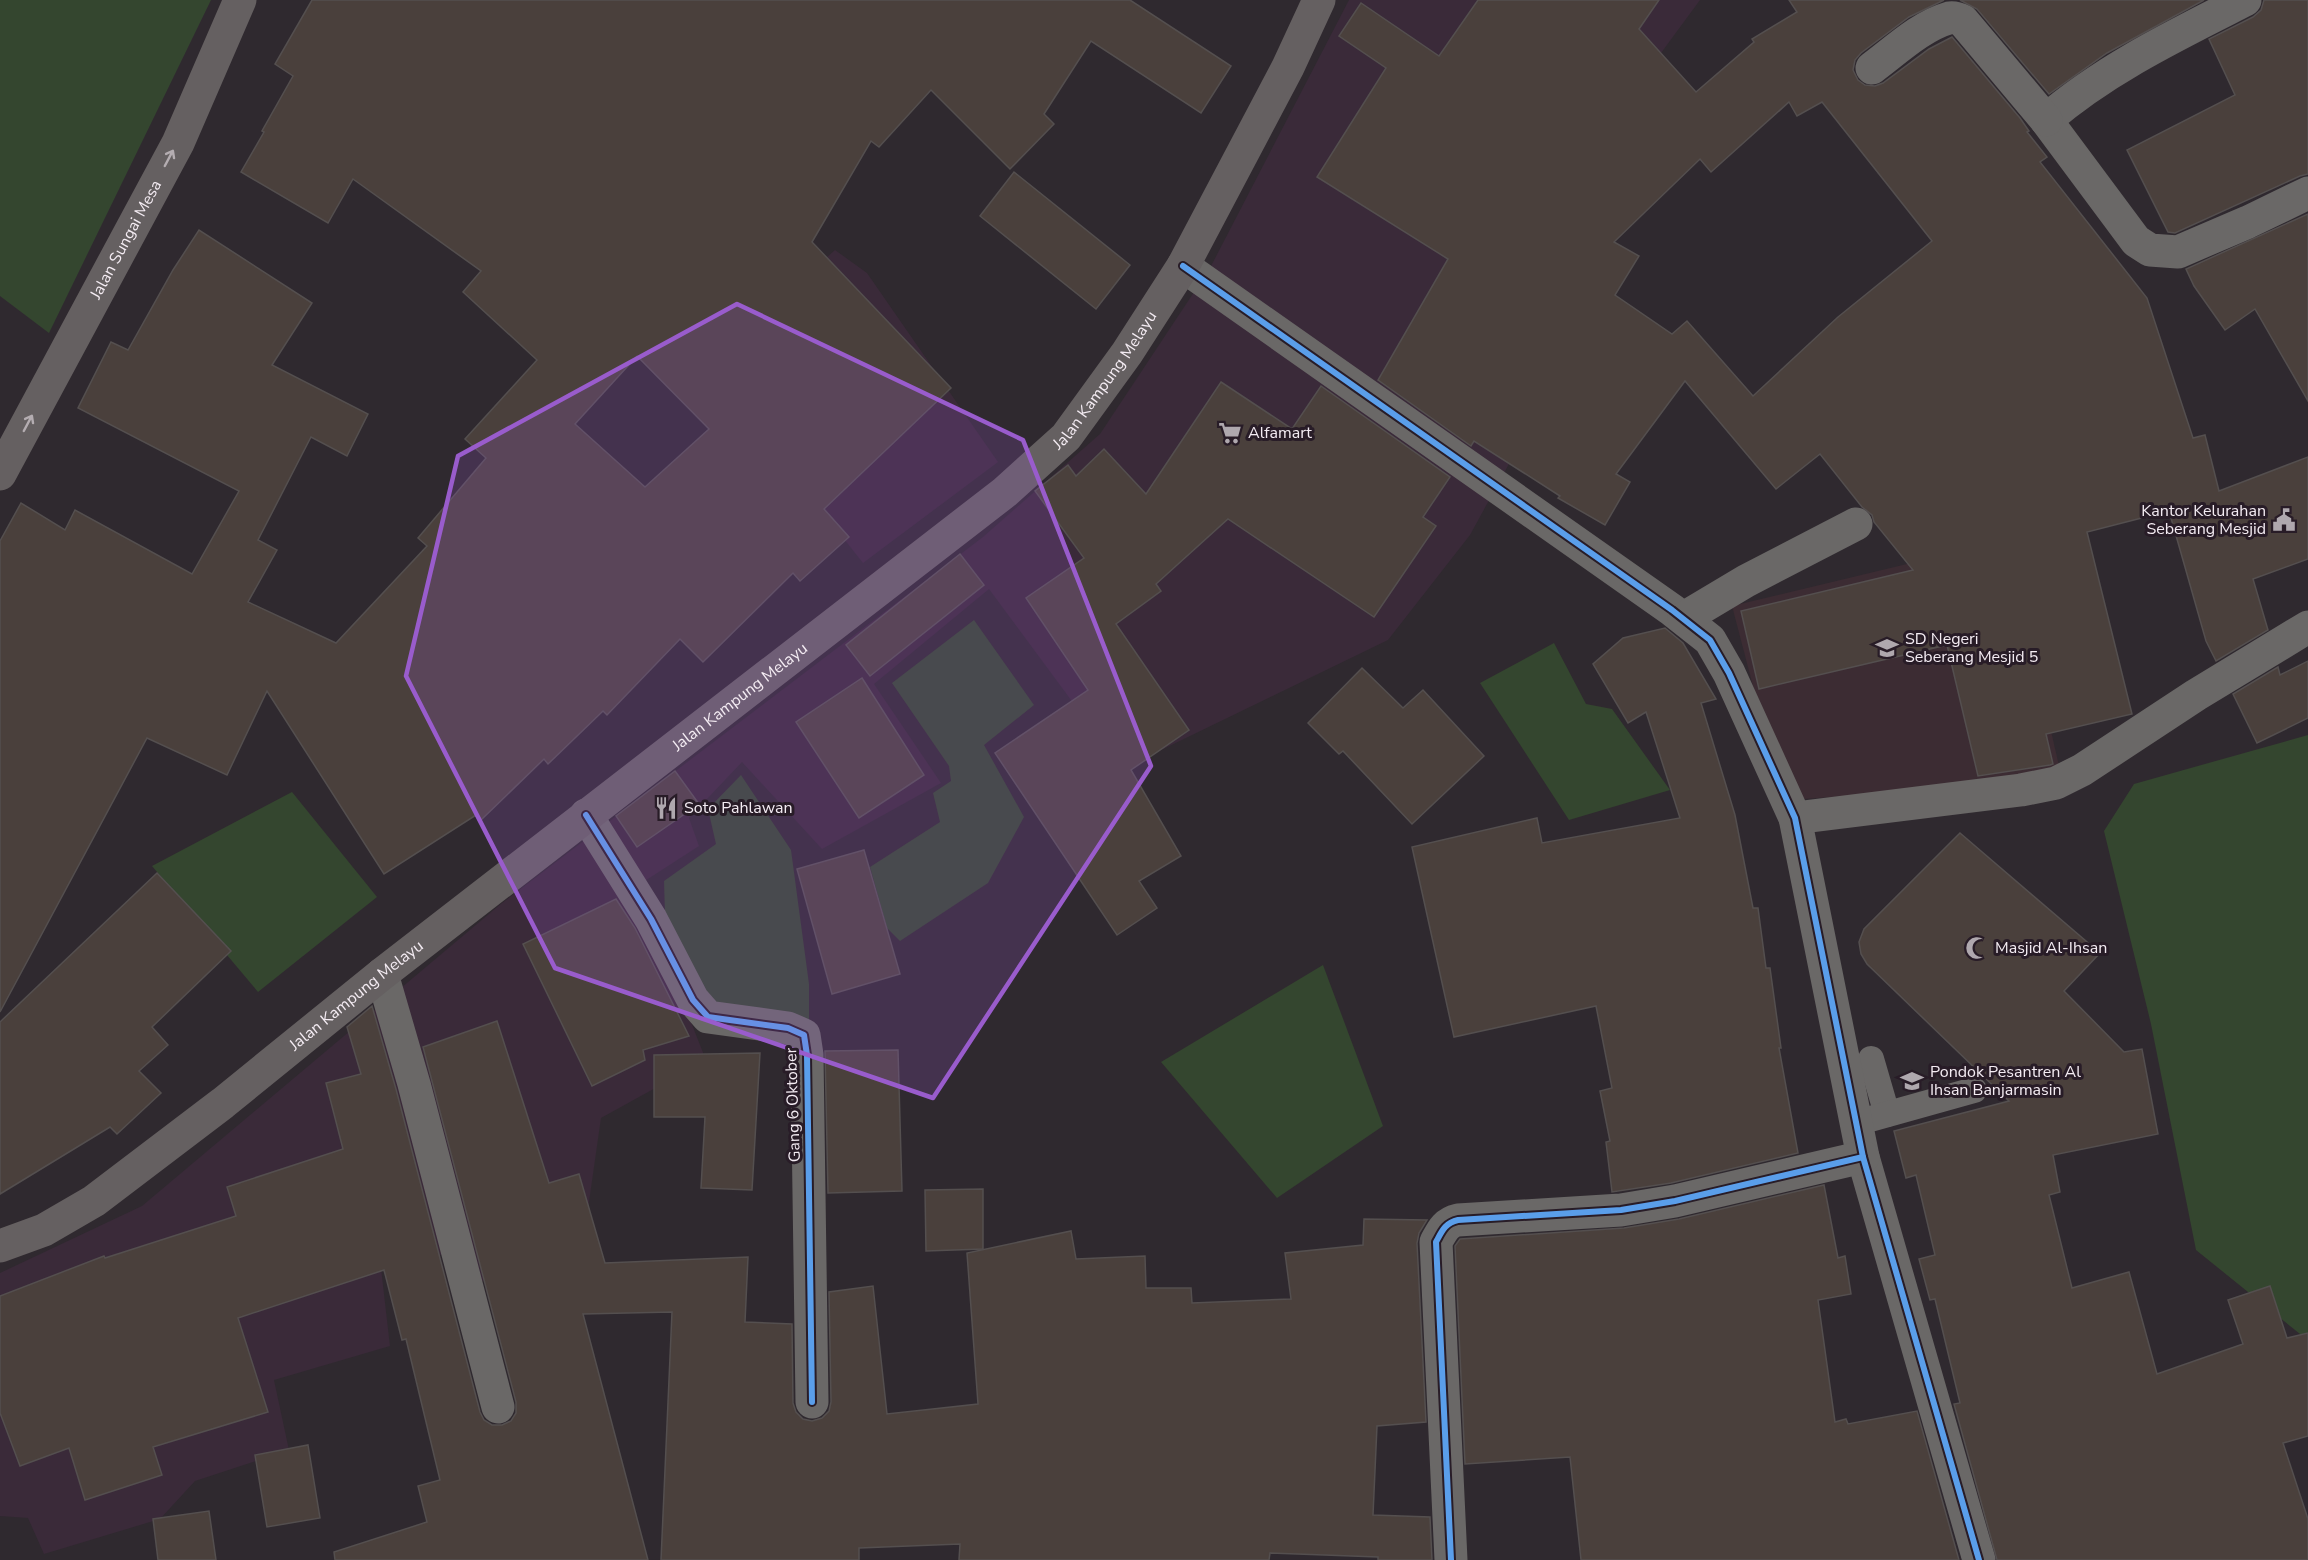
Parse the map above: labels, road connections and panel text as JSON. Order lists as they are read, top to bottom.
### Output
{
  "streets": {
    "main road": ["Jalan Sungai Mesa", "Jalan Kampung Melayu"],
    "street": ["Gang 6 Oktober"]
  },
  "crossings": [
    ["Jalan Kampung Melayu", "Gang 6 Oktober"]
  ],
  "one_way": ["Jalan Sungai Mesa"],
  "places": {
    "supermarket": ["Alfamart"],
    "public building": ["Kantor Kelurahan Seberang Mesjid"],
    "school or university": ["SD Negeri Seberang Mesjid 5", "Pondok Pesantren Al Ihsan Banjarmasin"],
    "restaurant": ["Soto Pahlawan"],
    "mosque": ["Masjid Al-Ihsan"]
  }
}
